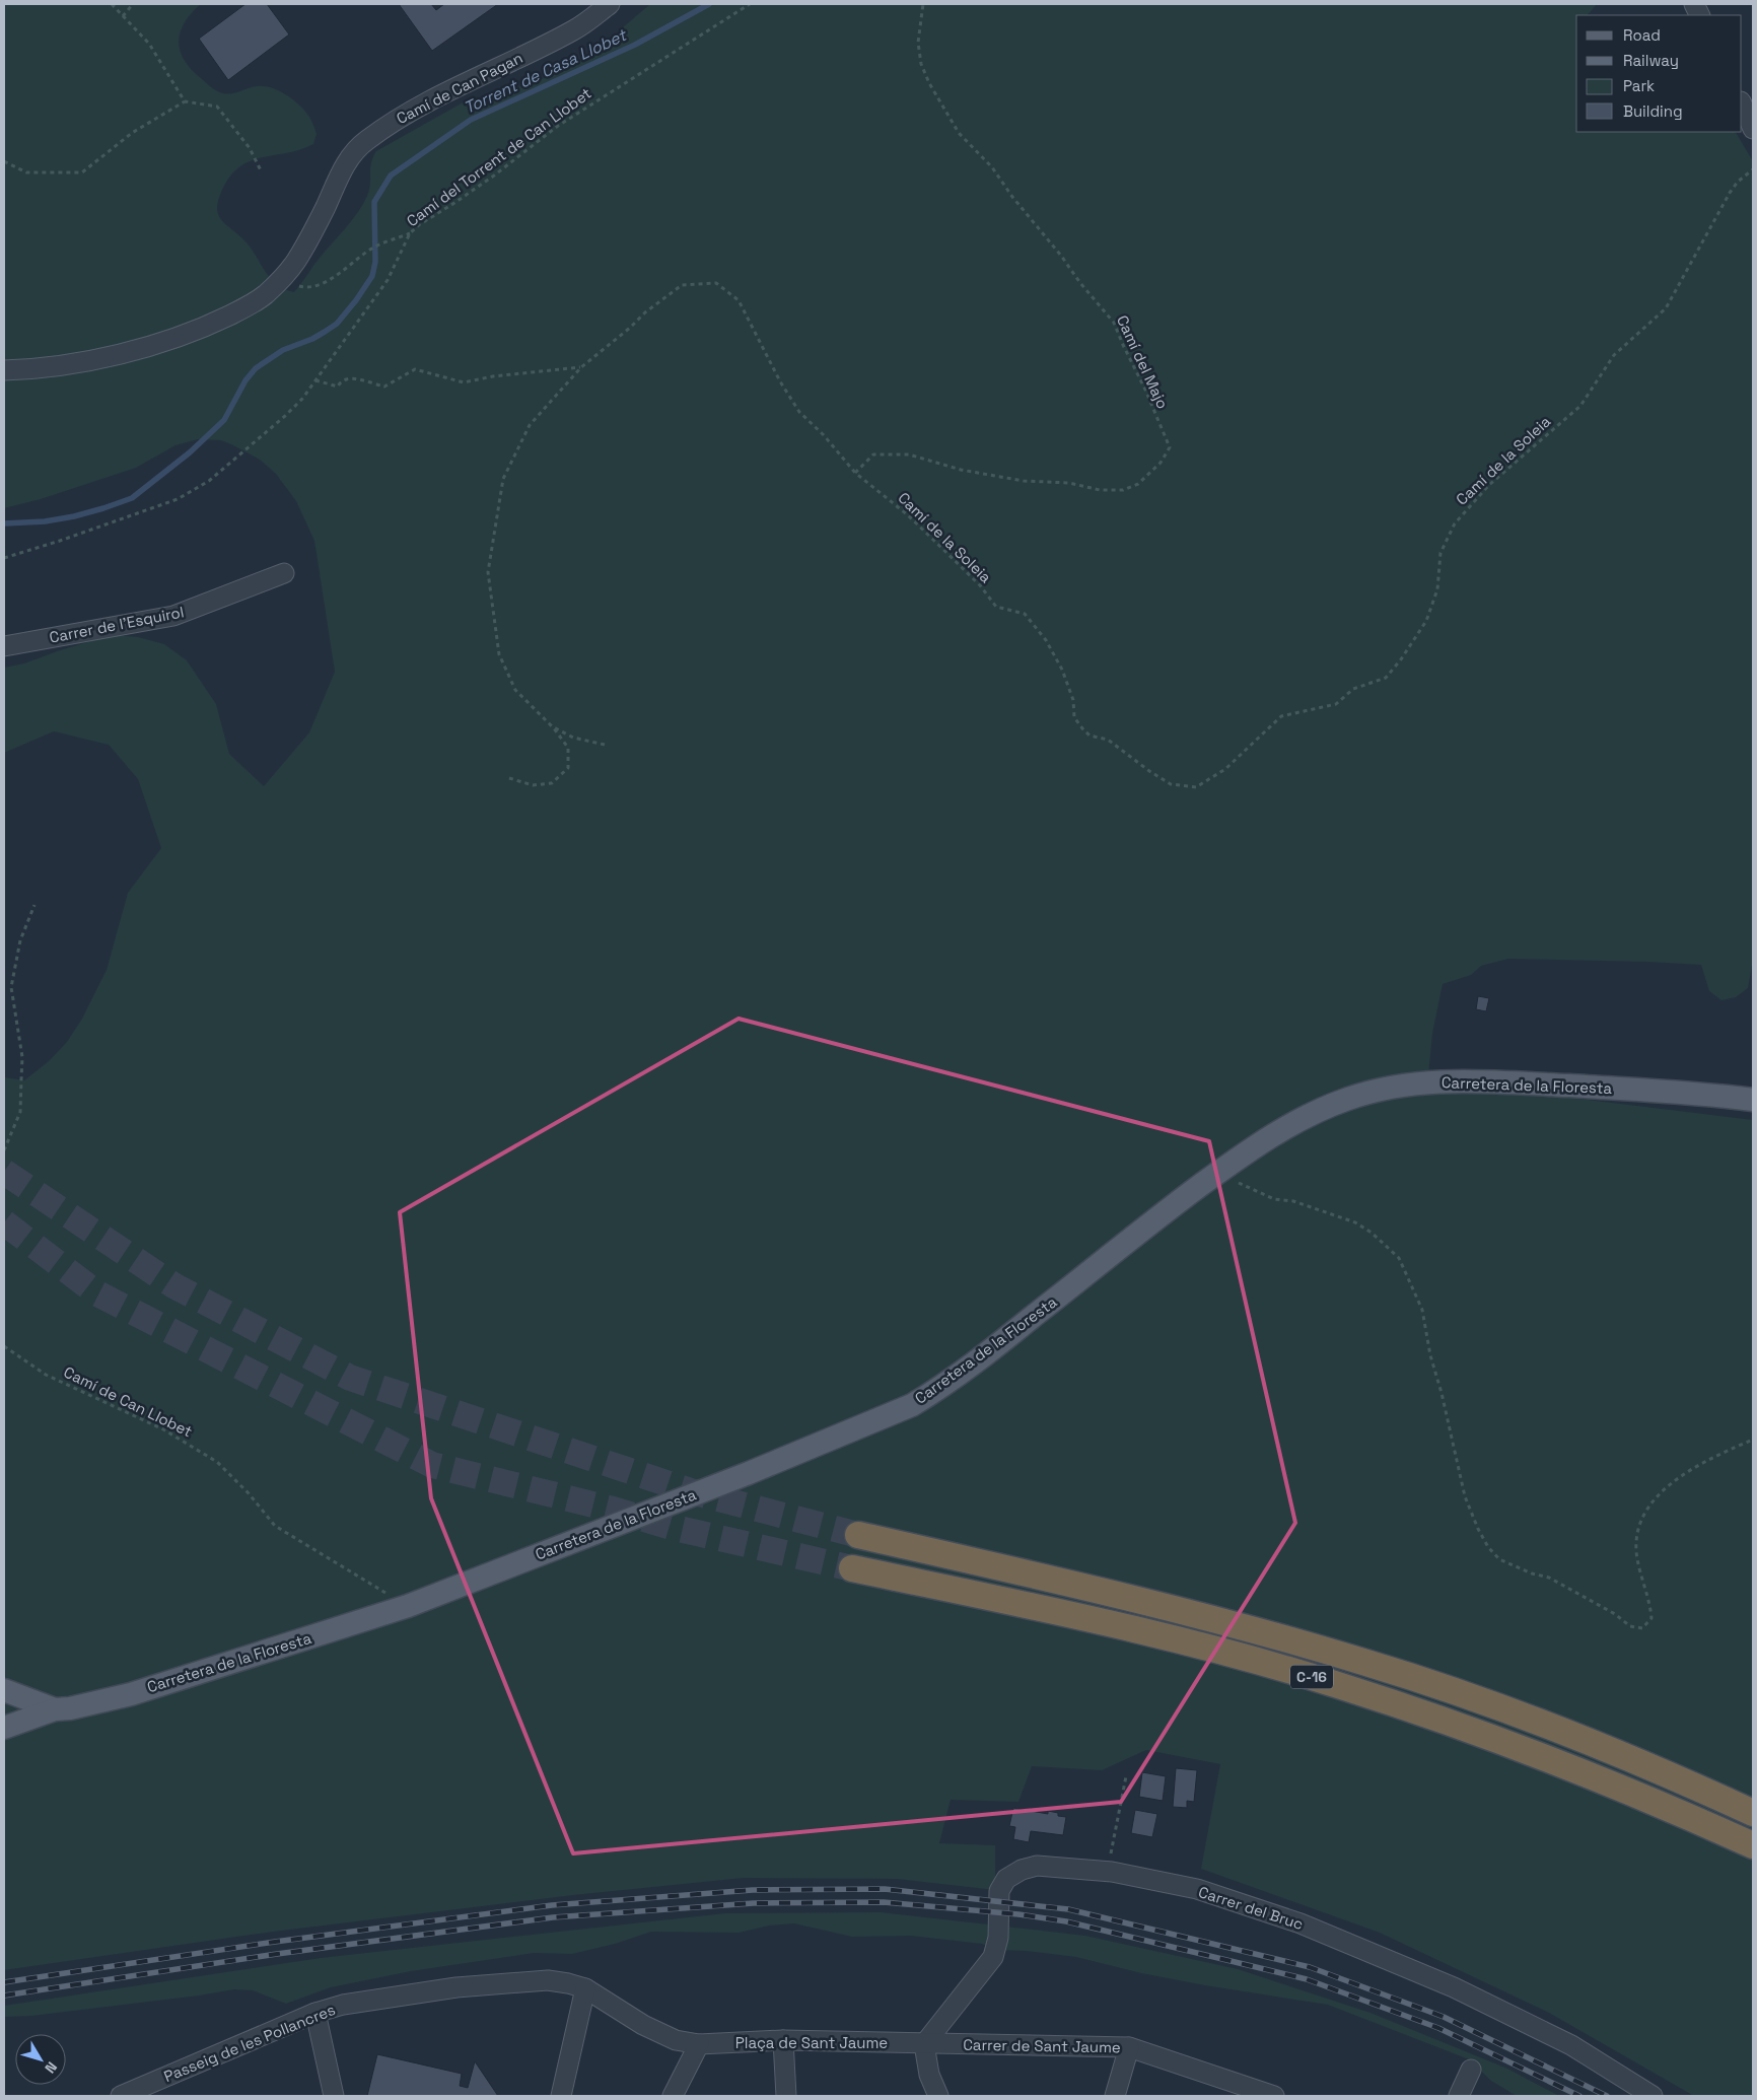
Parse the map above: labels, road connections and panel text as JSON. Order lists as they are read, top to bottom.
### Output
{
  "streets": {
    "highway": ["C-16"],
    "main road": ["Carretera de la Floresta"],
    "street": [
      "Camí de Can Pagan",
      "Carrer de l'Esquirol",
      "Carrer del Bruc",
      "Passeig de les Pollancres",
      "Plaça de Sant Jaume",
      "Carrer de Sant Jaume"
    ],
    "path": [
      "Camí del Torrent de Can Llobet",
      "Camí del Majo",
      "Camí de la Soleia",
      "Camí de Can Llobet"
    ]
  },
  "crossings": [
    ["Camí del Majo", "Camí de la Soleia"],
    ["Carretera de la Floresta", "Camí de Can Llobet"],
    ["Carrer del Bruc", "Plaça de Sant Jaume"],
    ["Carrer del Bruc", "Carrer de Sant Jaume"],
    ["Passeig de les Pollancres", "Plaça de Sant Jaume"],
    ["Plaça de Sant Jaume", "Carrer de Sant Jaume"]
  ],
  "water": ["Torrent de Casa Llobet"],
  "legend": [
    "Road",
    "Railway",
    "Park",
    "Building"
  ],
  "north": "bottom right"
}
